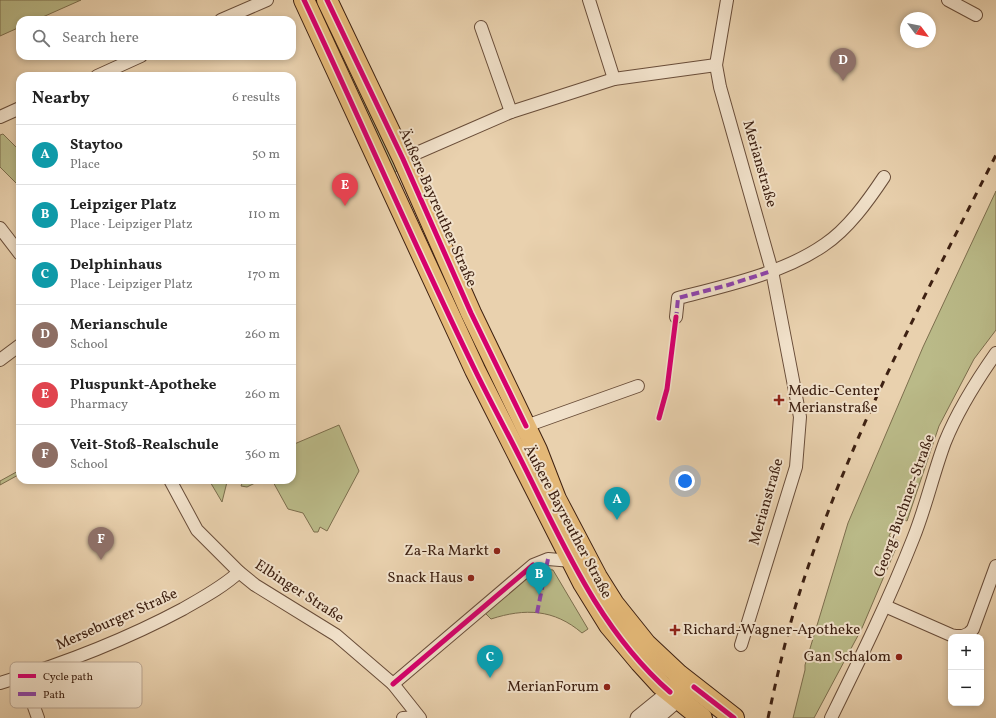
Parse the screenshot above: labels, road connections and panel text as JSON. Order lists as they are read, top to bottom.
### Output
{
  "streets": {
    "main road": ["Äußere Bayreuther Straße"],
    "street": [
      "Merianstraße",
      "Georg-Buchner-Straße",
      "Elbinger Straße",
      "Merseburger Straße"
    ]
  },
  "crossings": [
    ["Elbinger Straße", "Merseburger Straße"]
  ],
  "places": {
    "health": ["Medic-Center Merianstraße", "Richard-Wagner-Apotheke"],
    "other": [
      "Za-Ra Markt",
      "Snack Haus",
      "Gan Schalom",
      "MerianForum"
    ]
  },
  "legend": ["Cycle path", "Path"],
  "north": "bottom right",
  "page": {
    "search": "Search here",
    "pins": [
      "D",
      "E",
      "A",
      "F",
      "B",
      "C"
    ],
    "heading": ["Nearby", "6 results"],
    "list": [
      {
        "mark": "A",
        "name": "Staytoo",
        "note": "Place",
        "value": "50 m"
      },
      {
        "mark": "B",
        "name": "Leipziger Platz",
        "note": "Place · Leipziger Platz",
        "value": "110 m"
      },
      {
        "mark": "C",
        "name": "Delphinhaus",
        "note": "Place · Leipziger Platz",
        "value": "170 m"
      },
      {
        "mark": "D",
        "name": "Merianschule",
        "note": "School",
        "value": "260 m"
      },
      {
        "mark": "E",
        "name": "Pluspunkt-Apotheke",
        "note": "Pharmacy",
        "value": "260 m"
      },
      {
        "mark": "F",
        "name": "Veit-Stoß-Realschule",
        "note": "School",
        "value": "360 m"
      }
    ],
    "map_buttons": ["+", "−"]
  }
}
